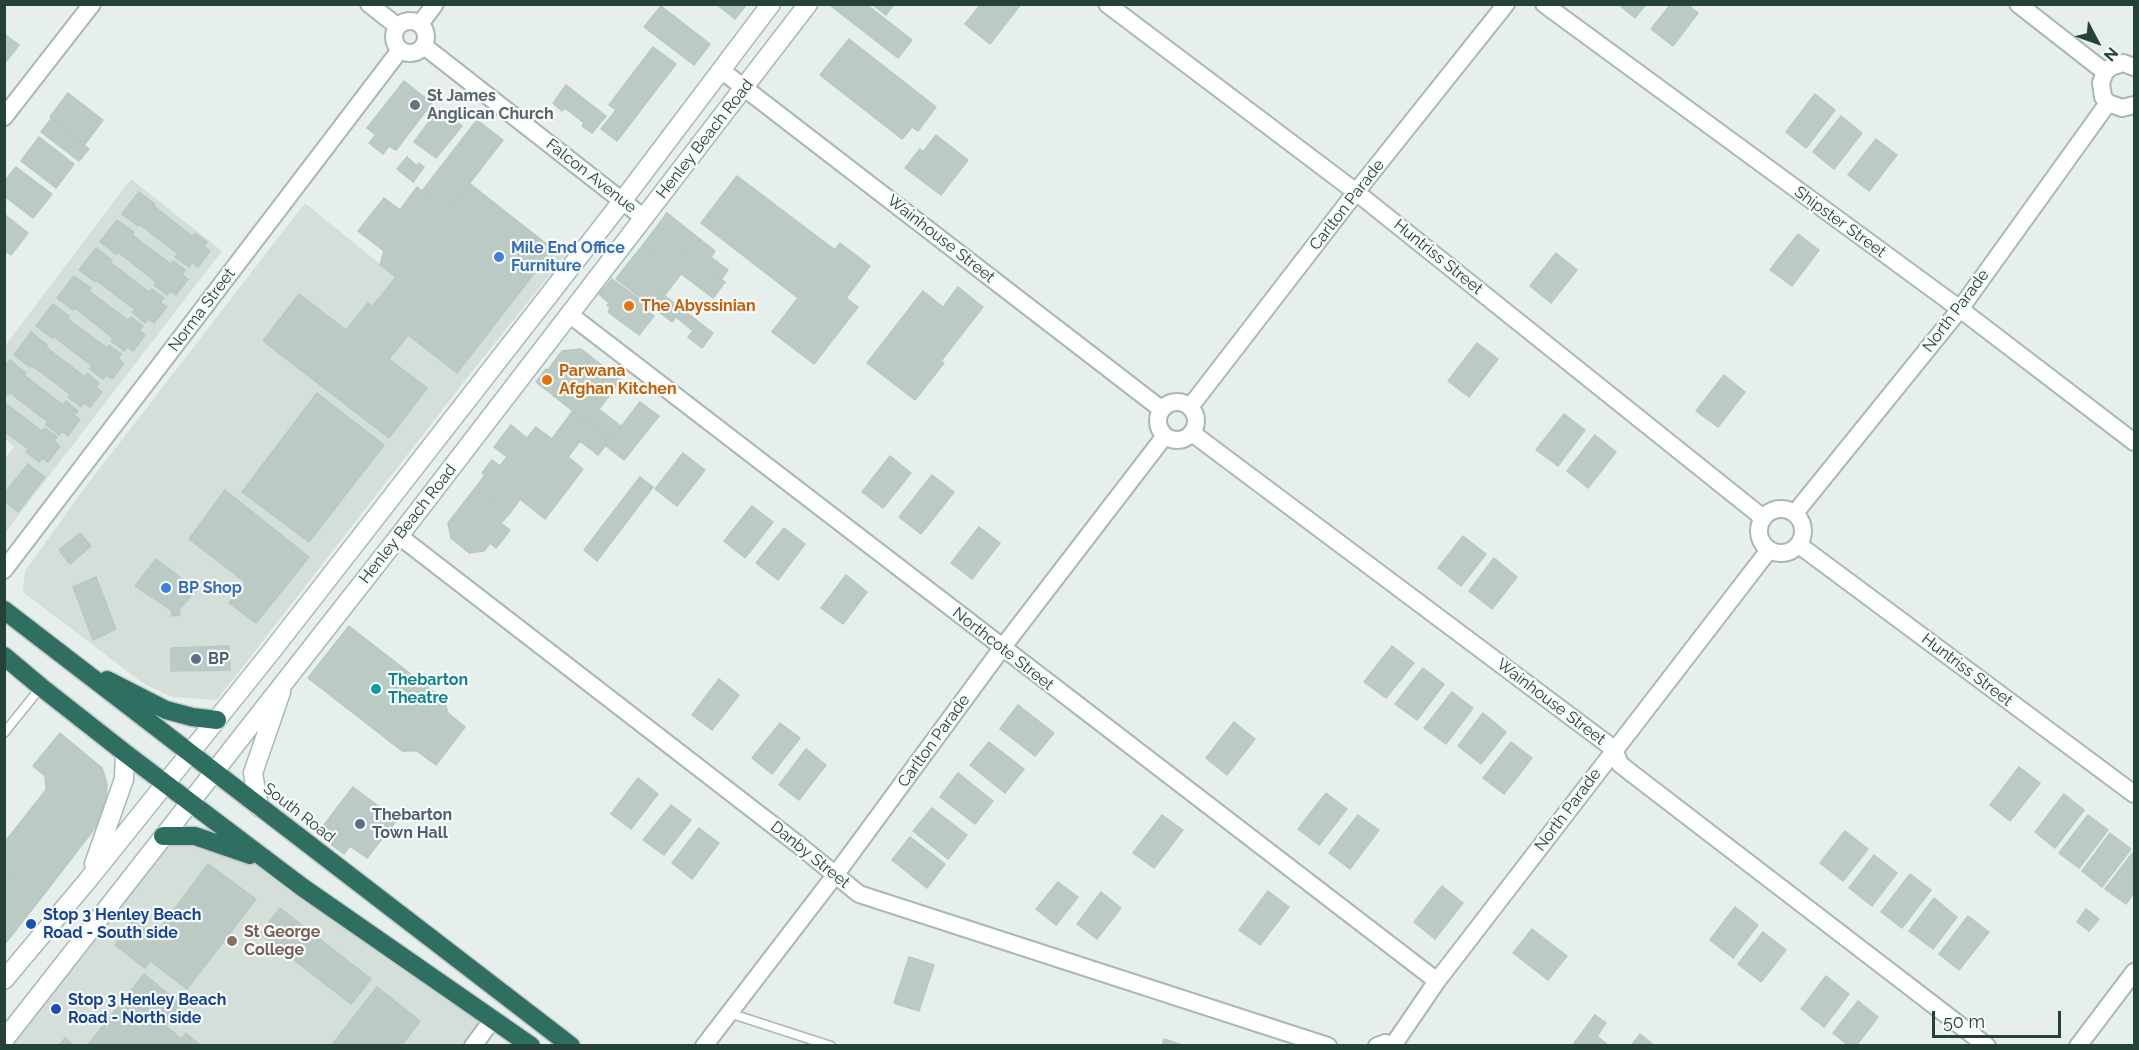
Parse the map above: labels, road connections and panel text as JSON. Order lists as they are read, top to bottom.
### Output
{
  "streets": {
    "highway": ["South Road"],
    "main road": ["Henley Beach Road"],
    "street": [
      "Falcon Avenue",
      "Carlton Parade",
      "Shipster Street",
      "Wainhouse Street",
      "Huntriss Street",
      "Norma Street",
      "North Parade",
      "Northcote Street",
      "Danby Street"
    ]
  },
  "crossings": [
    ["Henley Beach Road", "Falcon Avenue"],
    ["Henley Beach Road", "Wainhouse Street"],
    ["Henley Beach Road", "Northcote Street"],
    ["Henley Beach Road", "South Road"],
    ["Henley Beach Road", "Danby Street"],
    ["Falcon Avenue", "Norma Street"],
    ["Carlton Parade", "Wainhouse Street"],
    ["Carlton Parade", "Huntriss Street"],
    ["Carlton Parade", "Northcote Street"],
    ["Carlton Parade", "Danby Street"],
    ["Shipster Street", "North Parade"],
    ["Wainhouse Street", "North Parade"],
    ["Huntriss Street", "North Parade"],
    ["North Parade", "Northcote Street"]
  ],
  "places": [
    "St James Anglican Church",
    "Mile End Office Furniture",
    "The Abyssinian",
    "Parwana Afghan Kitchen",
    "BP Shop",
    "BP",
    "Thebarton Theatre",
    "Thebarton Town Hall",
    "Stop 3 Henley Beach Road - South side",
    "St George College",
    "Stop 3 Henley Beach Road - North side"
  ],
  "scale_bar": "50 m",
  "north": "bottom right"
}
